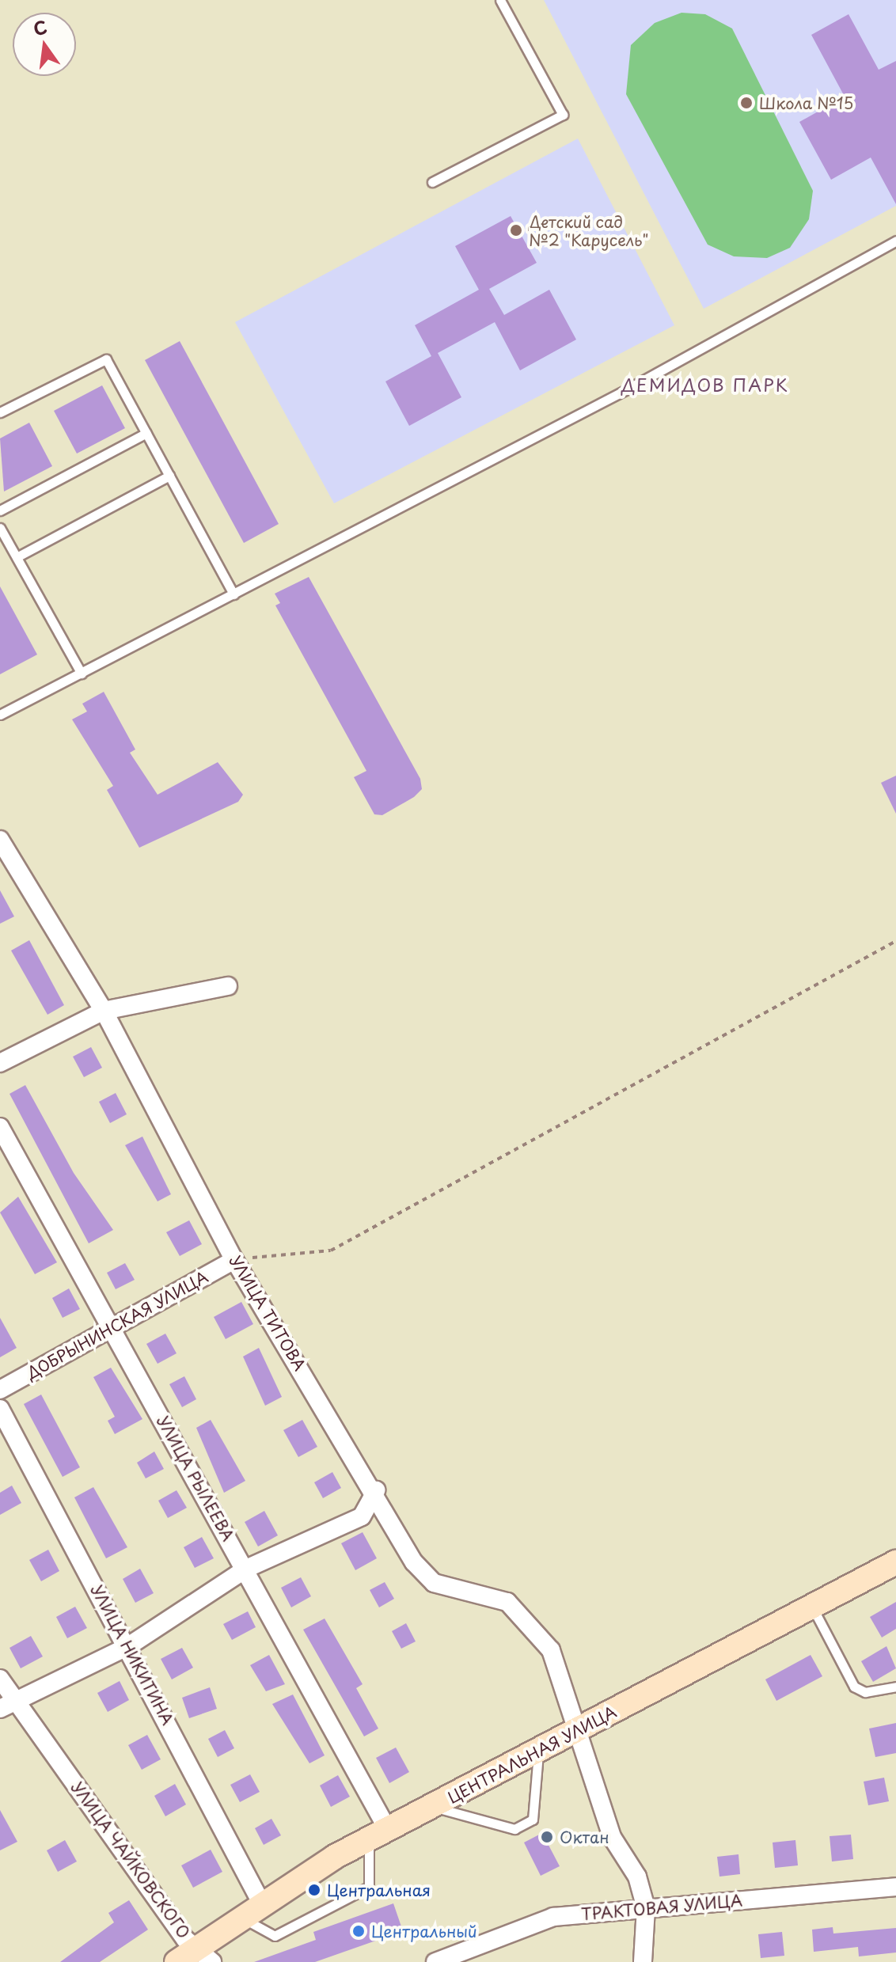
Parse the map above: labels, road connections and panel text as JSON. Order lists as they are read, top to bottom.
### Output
{
  "streets": {
    "street": [
      "УЛИЦА ТИТОВА",
      "ДОБРЫНИНСКАЯ УЛИЦА",
      "УЛИЦА РЫЛЕЕВА",
      "УЛИЦА НИКИТИНА",
      "ЦЕНТРАЛЬНАЯ УЛИЦА",
      "УЛИЦА ЧАЙКОВСКОГО",
      "ТРАКТОВАЯ УЛИЦА"
    ]
  },
  "crossings": [
    ["УЛИЦА ТИТОВА", "ДОБРЫНИНСКАЯ УЛИЦА"],
    ["УЛИЦА ТИТОВА", "ЦЕНТРАЛЬНАЯ УЛИЦА"],
    ["УЛИЦА ТИТОВА", "ТРАКТОВАЯ УЛИЦА"],
    ["ДОБРЫНИНСКАЯ УЛИЦА", "УЛИЦА РЫЛЕЕВА"],
    ["УЛИЦА РЫЛЕЕВА", "ЦЕНТРАЛЬНАЯ УЛИЦА"],
    ["УЛИЦА НИКИТИНА", "ЦЕНТРАЛЬНАЯ УЛИЦА"],
    ["ЦЕНТРАЛЬНАЯ УЛИЦА", "УЛИЦА ЧАЙКОВСКОГО"]
  ],
  "districts": ["ДЕМИДОВ ПАРК"],
  "places": [
    "Школа №15",
    "Детский сад №2 \"Карусель\"",
    "Октан",
    "Центральная",
    "Центральный"
  ],
  "north": "top"
}
